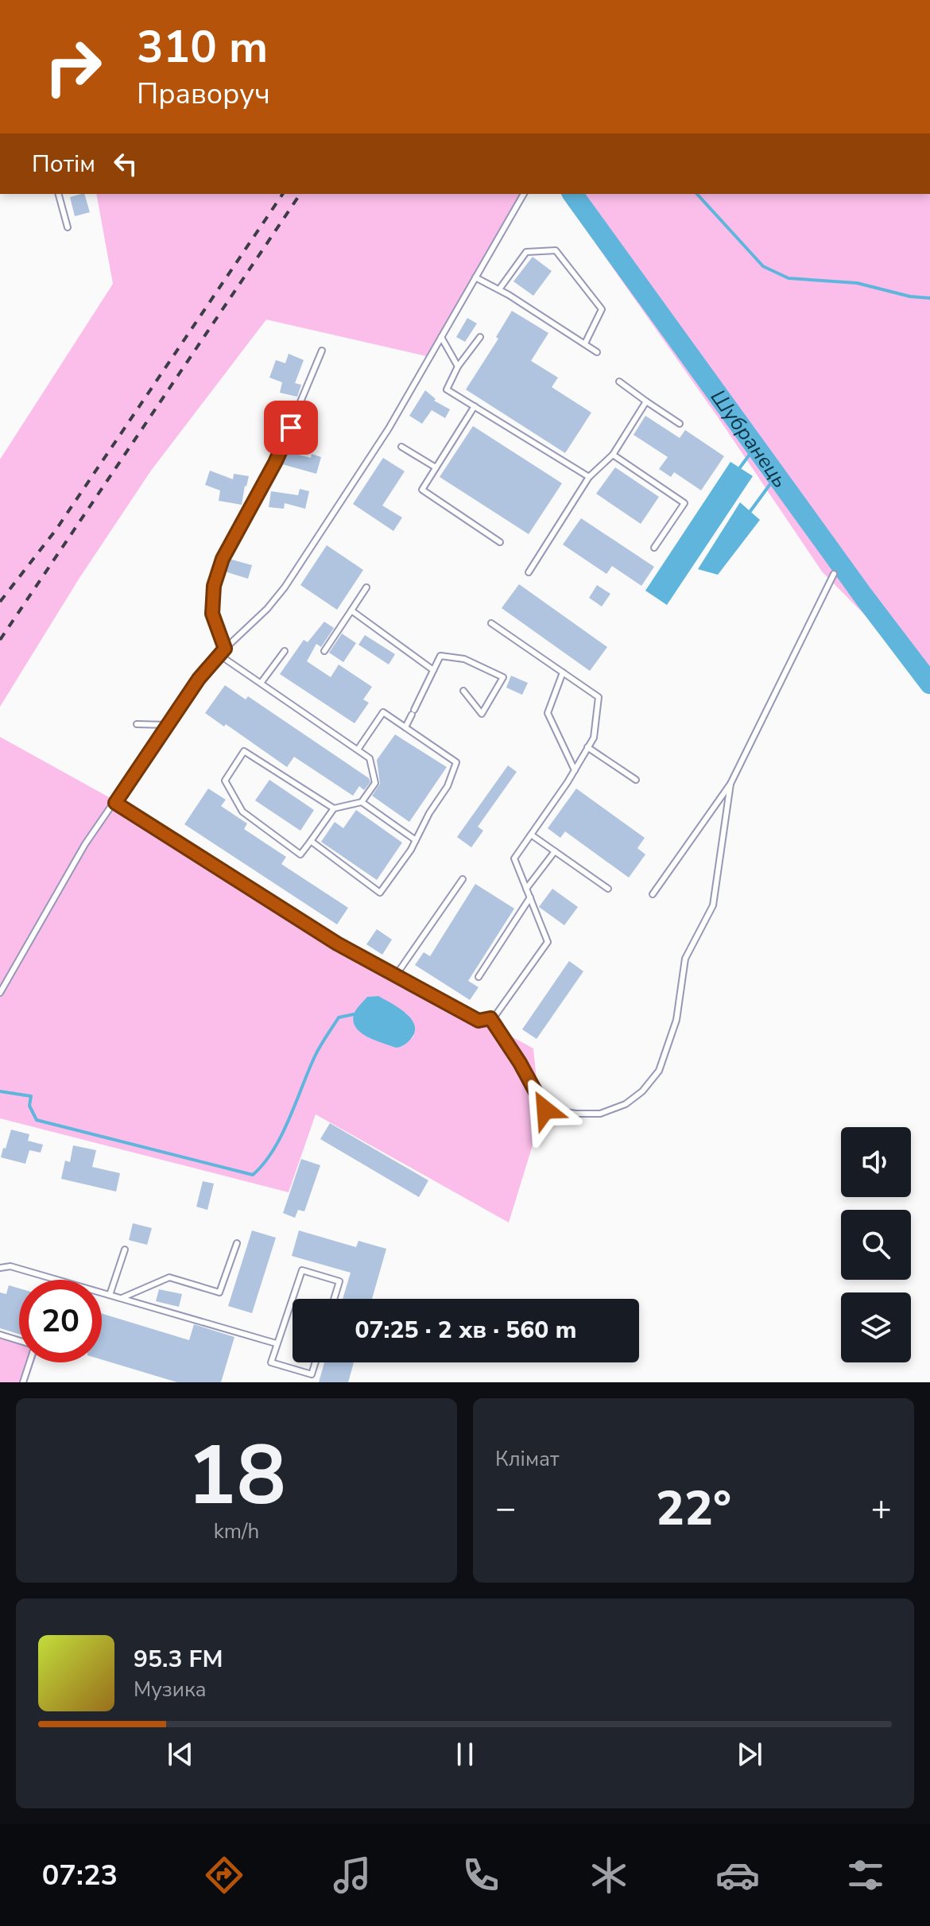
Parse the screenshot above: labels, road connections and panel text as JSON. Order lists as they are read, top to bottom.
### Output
{
  "water": ["Шубранець"],
  "page": {
    "turn": ["310 m", "Праворуч"],
    "then": "Потім",
    "limit": "20",
    "trip": "07:25 · 2 хв · 560 m",
    "tile": [
      ["18", "km/h"],
      "Клімат"
    ],
    "heat": ["−", "22°", "+"],
    "song": ["95.3 FM", "Музика"],
    "tabs": "07:23"
  }
}
